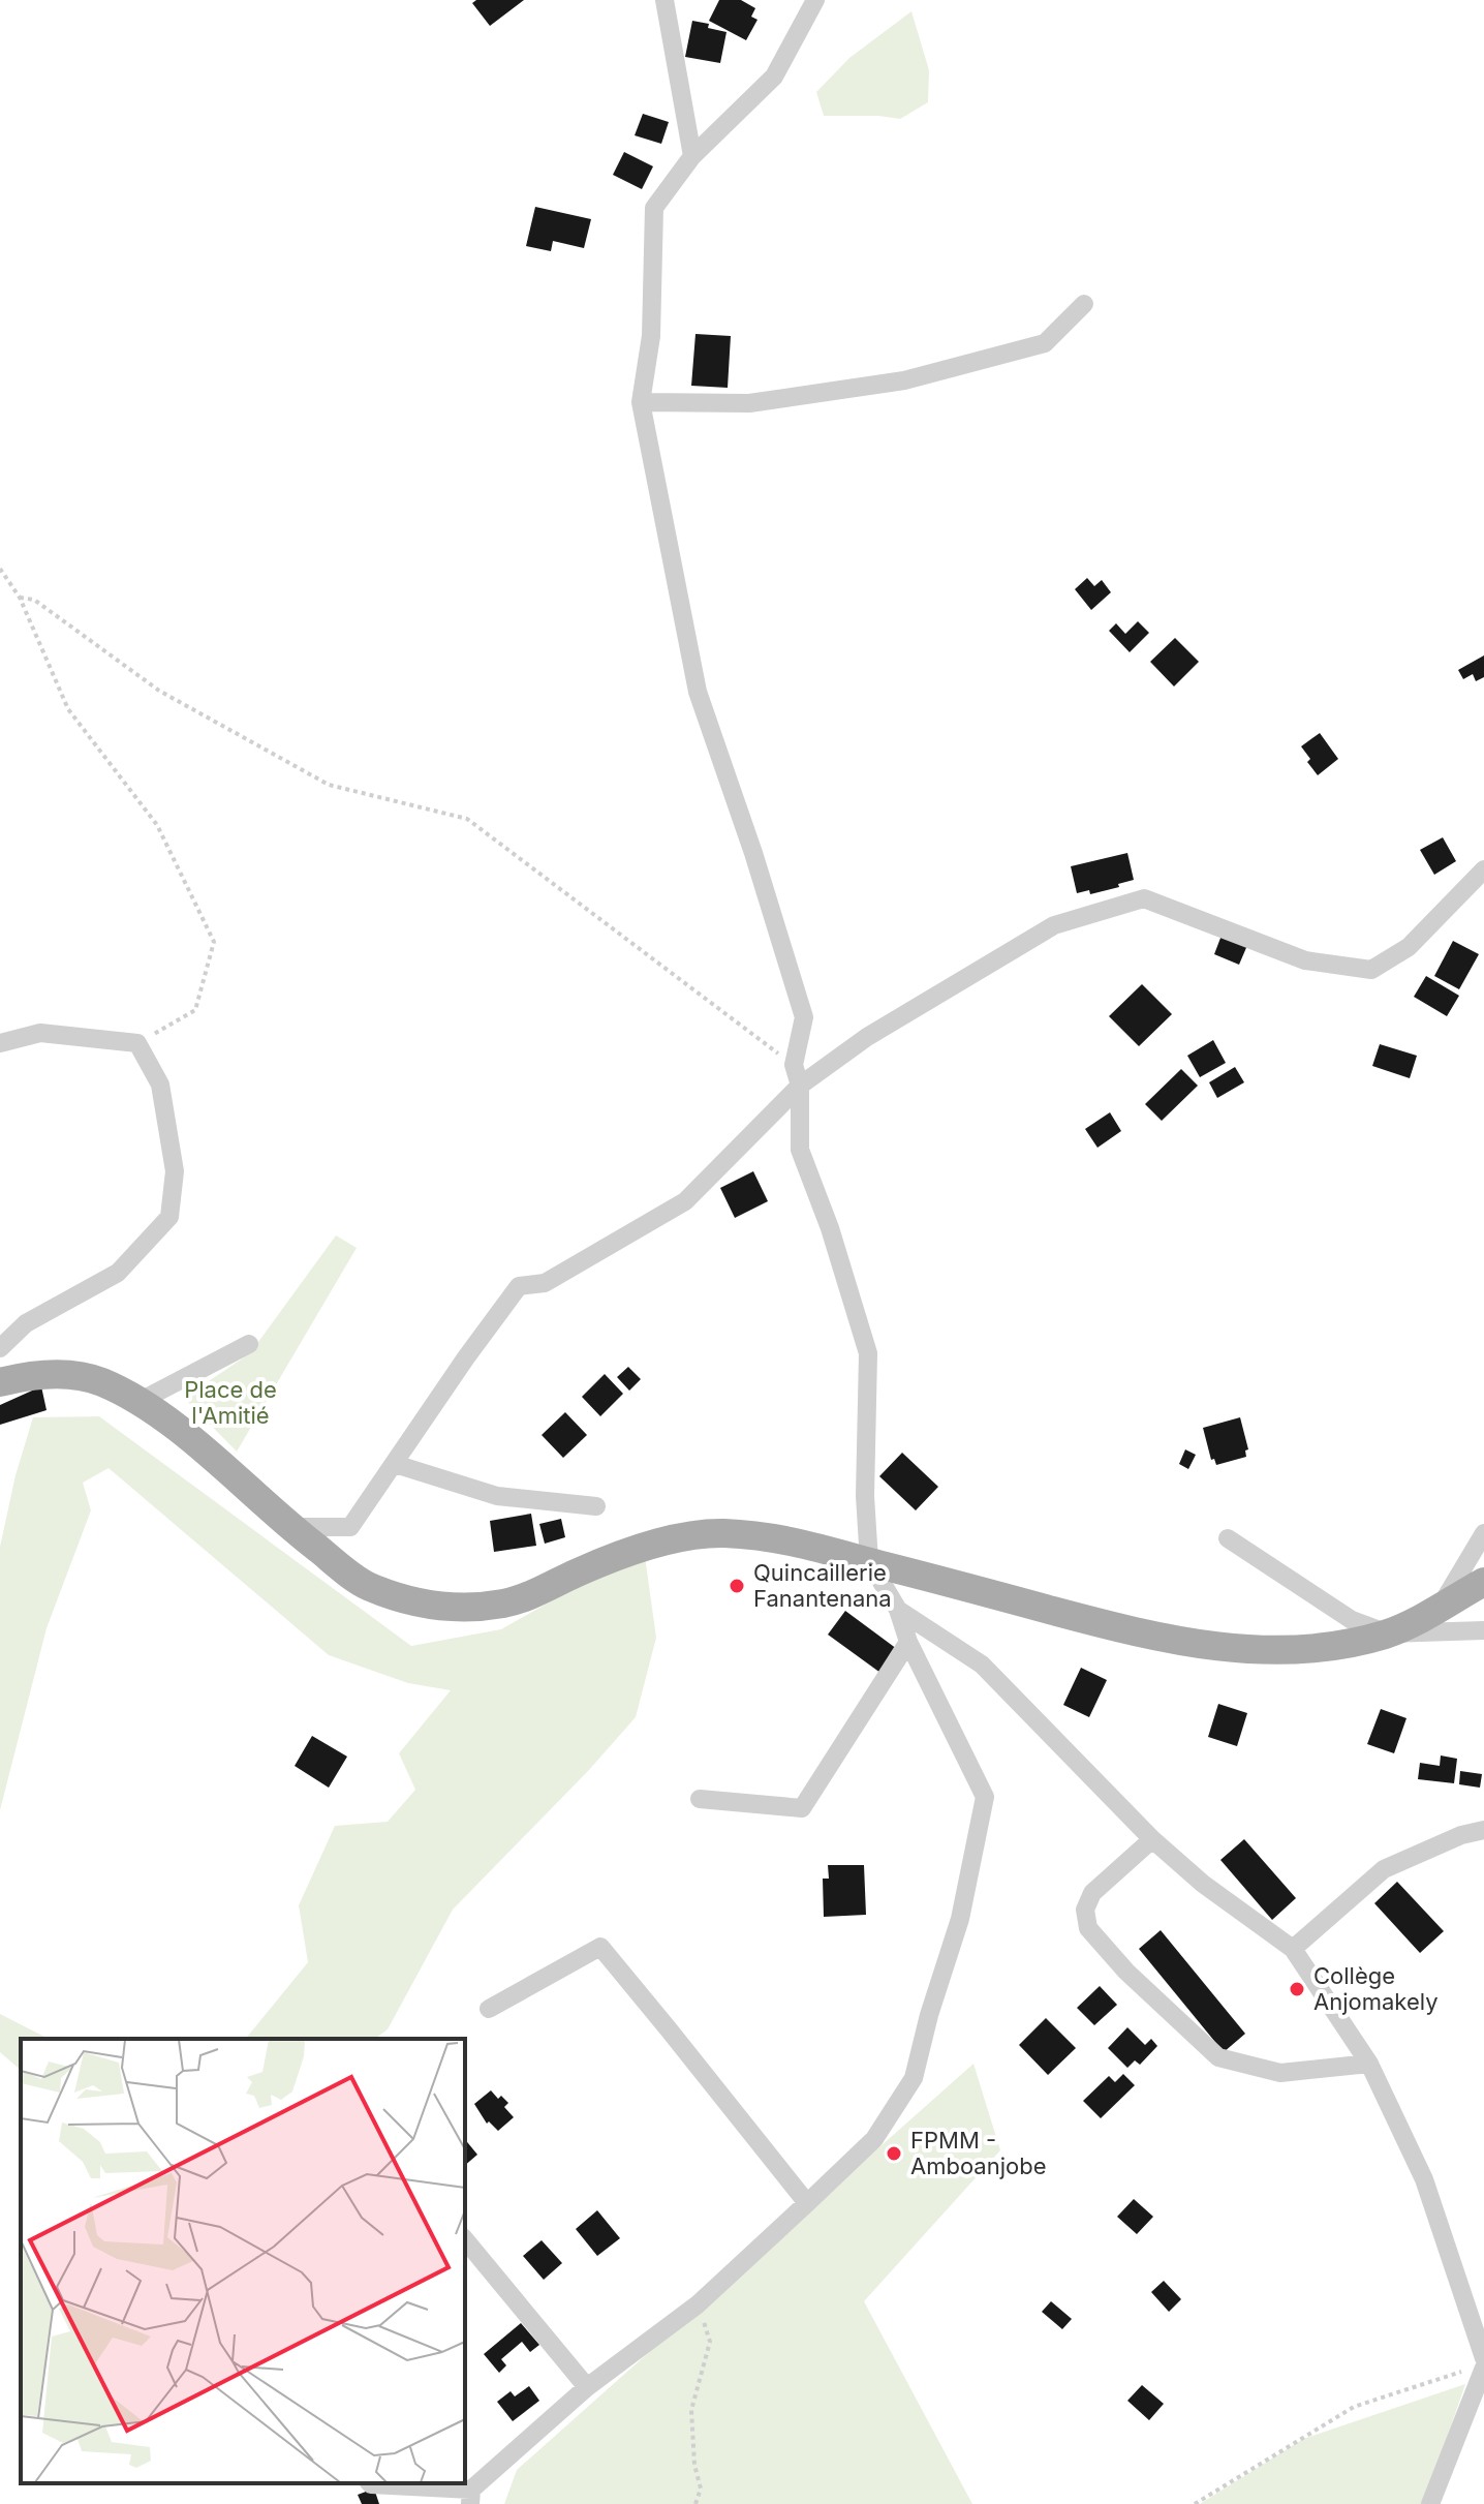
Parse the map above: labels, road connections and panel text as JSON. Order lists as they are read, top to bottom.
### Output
{
  "parks": ["Place de l'Amitié"],
  "places": ["Quincaillerie Fanantenana", "Collège Anjomakely", "FPMM - Amboanjobe"]
}
